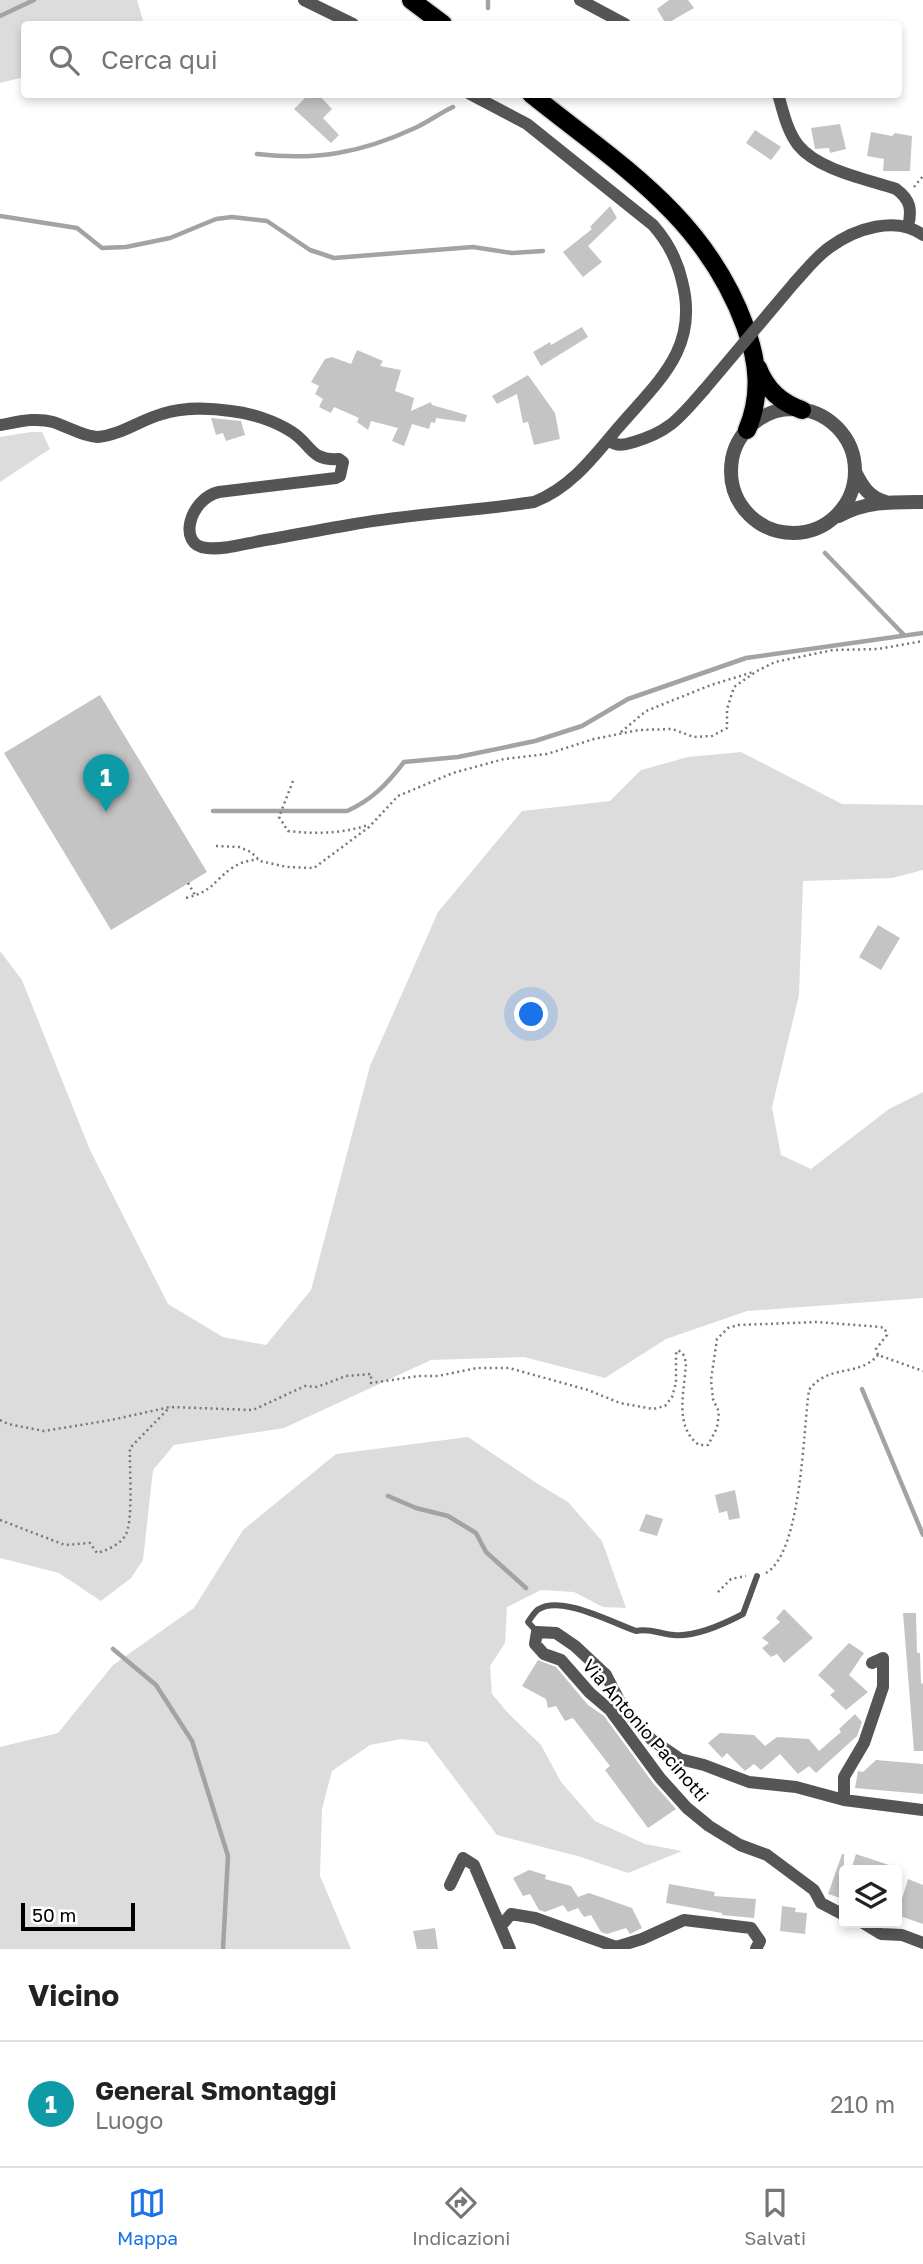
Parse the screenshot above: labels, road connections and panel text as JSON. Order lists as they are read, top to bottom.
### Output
{
  "streets": {
    "street": ["Via Antonio Pacinotti"]
  },
  "scale_bar": "50 m",
  "page": {
    "search": "Cerca qui",
    "pins": "1",
    "scale": "50 m",
    "heading": "Vicino",
    "list": [
      {
        "mark": "1",
        "name": "General Smontaggi",
        "note": "Luogo",
        "value": "210 m"
      }
    ],
    "nav": ["Mappa", "Indicazioni", "Salvati"]
  }
}
